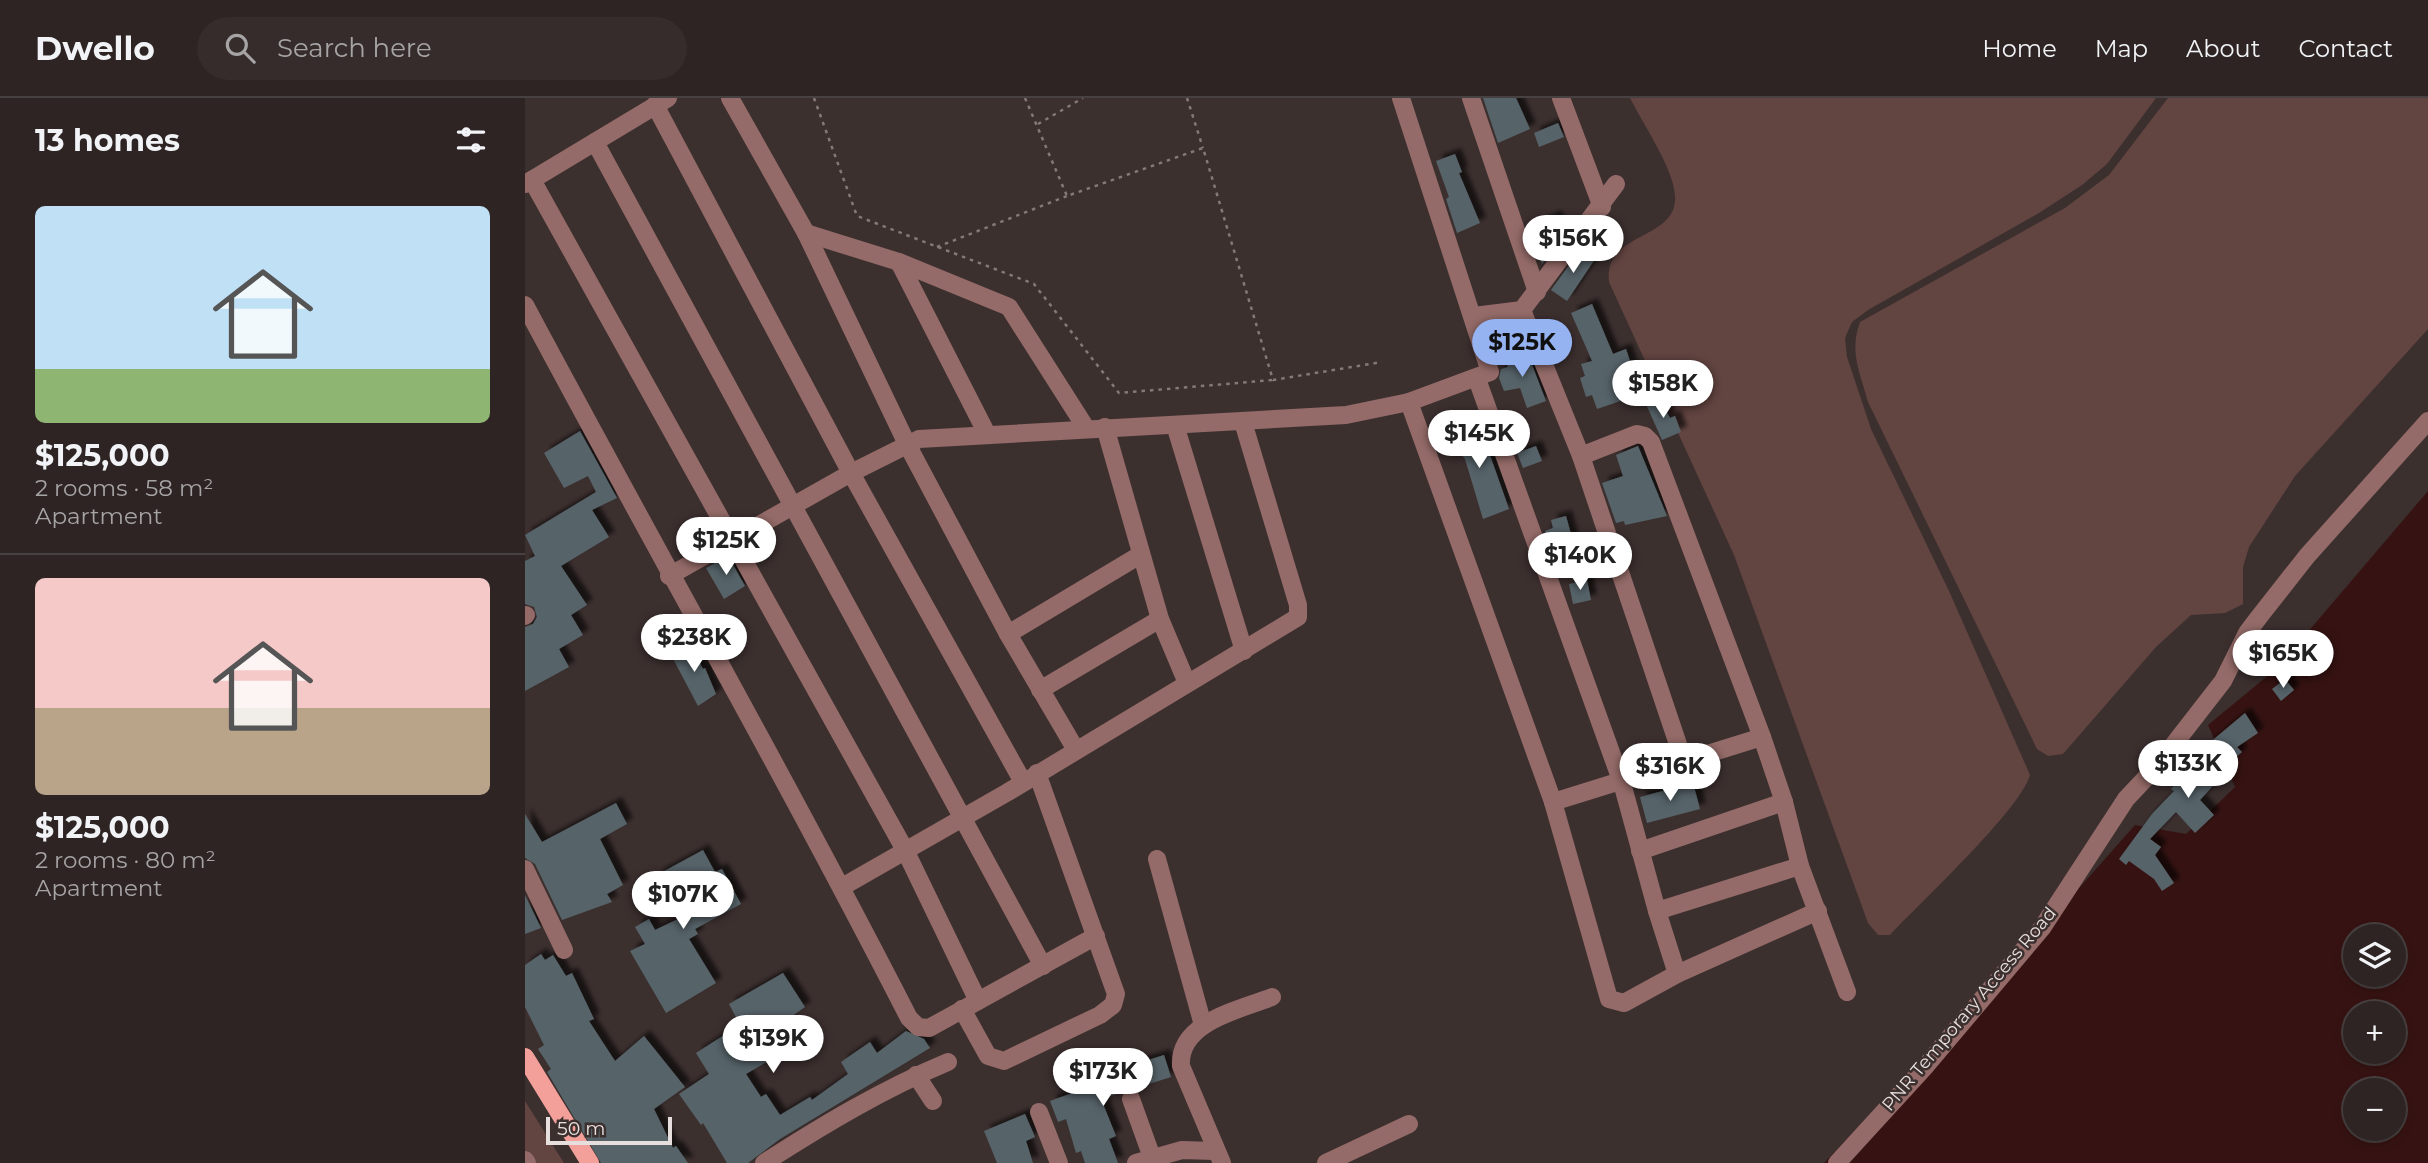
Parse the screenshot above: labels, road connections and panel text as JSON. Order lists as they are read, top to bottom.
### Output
{
  "streets": {
    "street": ["PNR Temporary Access Road"]
  },
  "scale_bar": "50 m",
  "page": {
    "header": "Dwello",
    "search": "Search here",
    "nav": [
      "Home",
      "Map",
      "About",
      "Contact"
    ],
    "heading": "13 homes",
    "list": [
      {
        "name": "$125,000",
        "note": "2 rooms · 58 m² · Apartment"
      },
      {
        "name": "$125,000",
        "note": "2 rooms · 80 m² · Apartment"
      }
    ],
    "price": [
      "$156K",
      "$125K",
      "$158K",
      "$145K",
      "$125K",
      "$140K",
      "$238K",
      "$165K",
      "$133K",
      "$316K",
      "$107K",
      "$139K",
      "$173K"
    ],
    "map_buttons": ["+", "−"],
    "scale": "50 m"
  }
}
